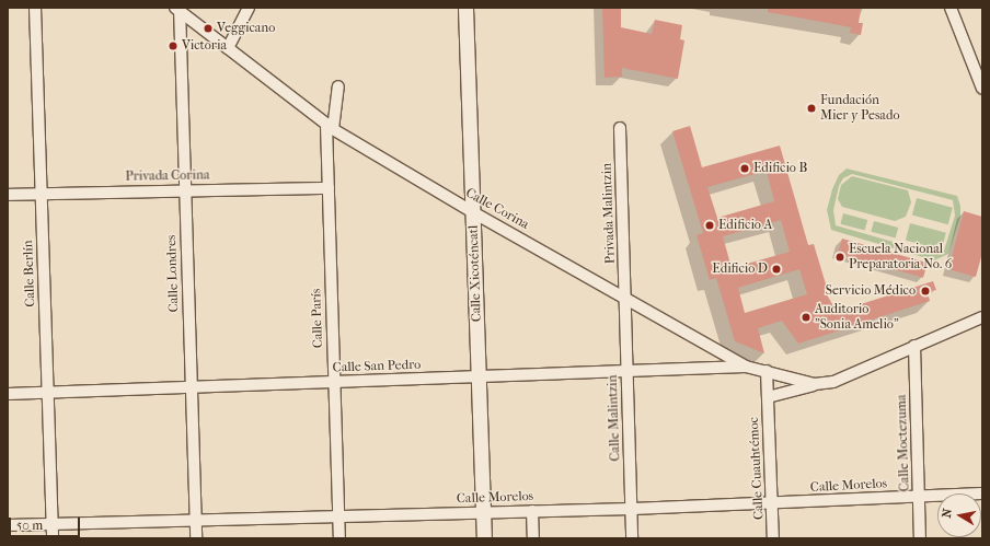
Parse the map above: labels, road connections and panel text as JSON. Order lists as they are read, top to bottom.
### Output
{
  "streets": {
    "street": [
      "Privada Corina",
      "Calle Corina",
      "Privada Malintzin",
      "Calle Berlín",
      "Calle Londres",
      "Calle Xicoténcatl",
      "Calle París",
      "Calle San Pedro",
      "Calle Malintzin",
      "Calle Moctezuma",
      "Calle Cuauhtémoc",
      "Calle Morelos"
    ]
  },
  "crossings": [
    ["Privada Corina", "Calle Berlín"],
    ["Privada Corina", "Calle Londres"],
    ["Privada Corina", "Calle París"],
    ["Calle Corina", "Privada Malintzin"],
    ["Calle Corina", "Calle Londres"],
    ["Calle Corina", "Calle Xicoténcatl"],
    ["Calle Corina", "Calle París"],
    ["Calle Corina", "Calle San Pedro"],
    ["Calle Corina", "Calle Malintzin"],
    ["Calle Corina", "Calle Cuauhtémoc"],
    ["Privada Malintzin", "Calle Malintzin"],
    ["Calle Berlín", "Calle San Pedro"],
    ["Calle Berlín", "Calle Morelos"],
    ["Calle Londres", "Calle San Pedro"],
    ["Calle Londres", "Calle Morelos"],
    ["Calle Xicoténcatl", "Calle San Pedro"],
    ["Calle Xicoténcatl", "Calle Morelos"],
    ["Calle París", "Calle San Pedro"],
    ["Calle París", "Calle Morelos"],
    ["Calle San Pedro", "Calle Malintzin"],
    ["Calle Malintzin", "Calle Morelos"],
    ["Calle Moctezuma", "Calle Morelos"],
    ["Calle Cuauhtémoc", "Calle Morelos"]
  ],
  "places": [
    "Veggicano",
    "Victoria",
    "Fundación Mier y Pesado",
    "Edificio B",
    "Edificio A",
    "Escuela Nacional Preparatoria No. 6",
    "Edificio D",
    "Servicio Médico",
    "Auditorio \"Sonia Amelio\""
  ],
  "scale_bar": "50 m",
  "north": "left"
}
